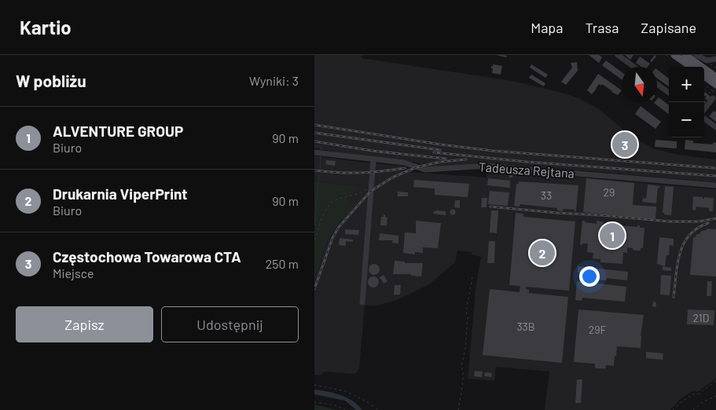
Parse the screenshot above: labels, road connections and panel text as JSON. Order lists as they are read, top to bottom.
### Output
{
  "streets": {
    "street": ["Tadeusza Rejtana"]
  },
  "house_numbers": [
    "29",
    "33",
    "21D",
    "33B",
    "29F"
  ],
  "north": "bottom",
  "page": {
    "header": "Kartio",
    "nav": ["Mapa", "Trasa", "Zapisane"],
    "heading": ["W pobliżu", "Wyniki: 3"],
    "map_buttons": ["+", "−"],
    "list": [
      {
        "mark": "1",
        "name": "ALVENTURE GROUP",
        "note": "Biuro",
        "value": "90 m"
      },
      {
        "mark": "2",
        "name": "Drukarnia ViperPrint",
        "note": "Biuro",
        "value": "90 m"
      },
      {
        "mark": "3",
        "name": "Częstochowa Towarowa CTA",
        "note": "Miejsce",
        "value": "250 m"
      }
    ],
    "pins": ["3", "1", "2"],
    "buttons": ["Zapisz", "Udostępnij"]
  }
}
